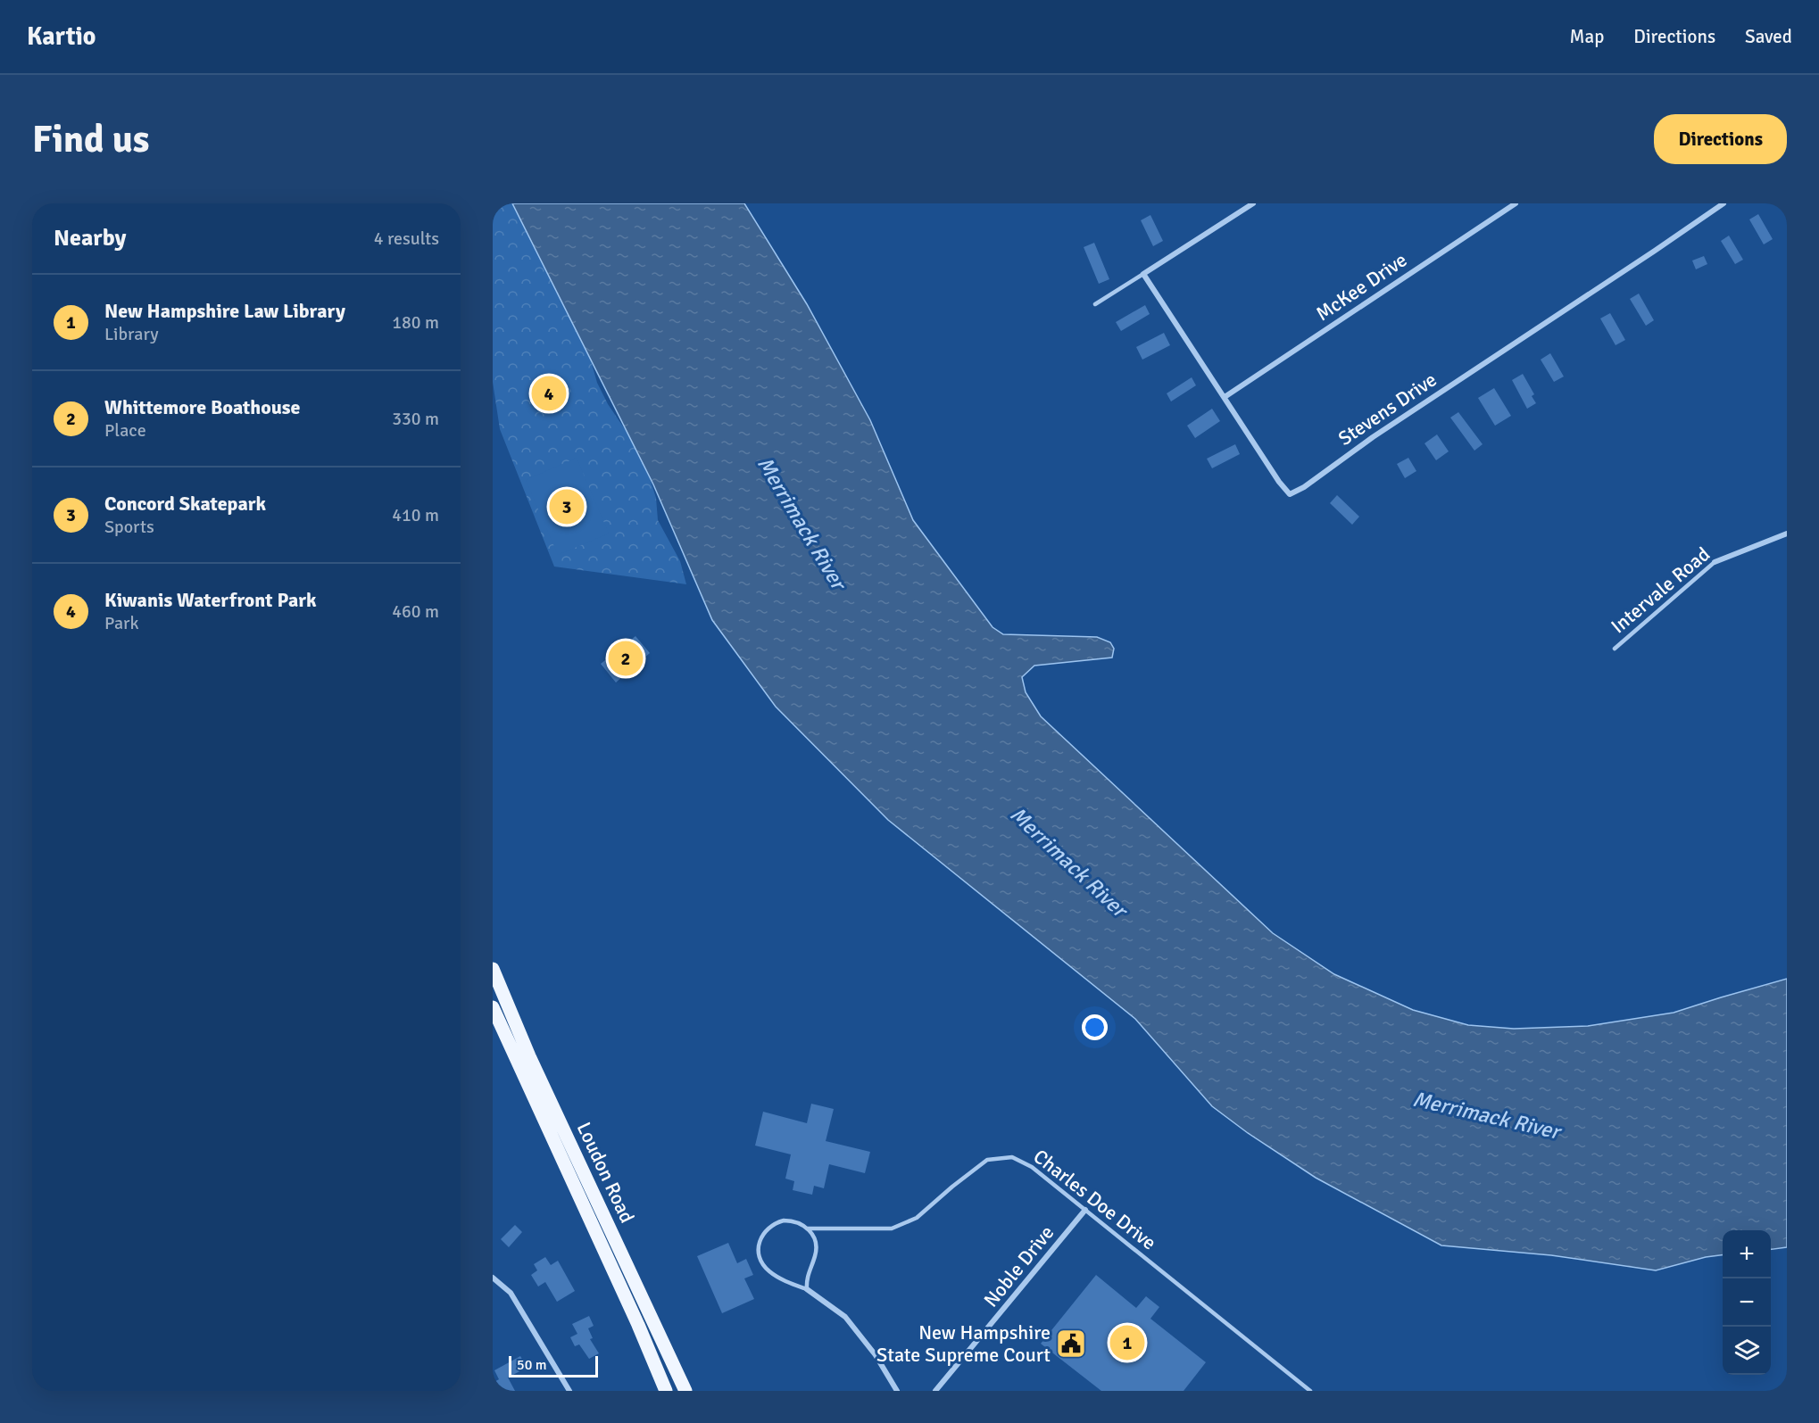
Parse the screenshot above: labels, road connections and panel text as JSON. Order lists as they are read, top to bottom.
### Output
{
  "streets": {
    "main road": ["Loudon Road"],
    "street": [
      "McKee Drive",
      "Stevens Drive",
      "Intervale Road",
      "Charles Doe Drive",
      "Noble Drive"
    ]
  },
  "crossings": [
    ["McKee Drive", "Stevens Drive"],
    ["Charles Doe Drive", "Noble Drive"]
  ],
  "water": ["Merrimack River"],
  "places": {
    "public building": ["New Hampshire State Supreme Court"]
  },
  "scale_bar": "50 m",
  "page": {
    "header": "Kartio",
    "nav": ["Map", "Directions", "Saved"],
    "buttons": "Directions",
    "title": "Find us",
    "heading": ["Nearby", "4 results"],
    "list": [
      {
        "mark": "1",
        "name": "New Hampshire Law Library",
        "note": "Library",
        "value": "180 m"
      },
      {
        "mark": "2",
        "name": "Whittemore Boathouse",
        "note": "Place",
        "value": "330 m"
      },
      {
        "mark": "3",
        "name": "Concord Skatepark",
        "note": "Sports",
        "value": "410 m"
      },
      {
        "mark": "4",
        "name": "Kiwanis Waterfront Park",
        "note": "Park",
        "value": "460 m"
      }
    ],
    "pins": [
      "4",
      "3",
      "2",
      "1"
    ],
    "map_buttons": ["+", "−"],
    "scale": "50 m"
  }
}
